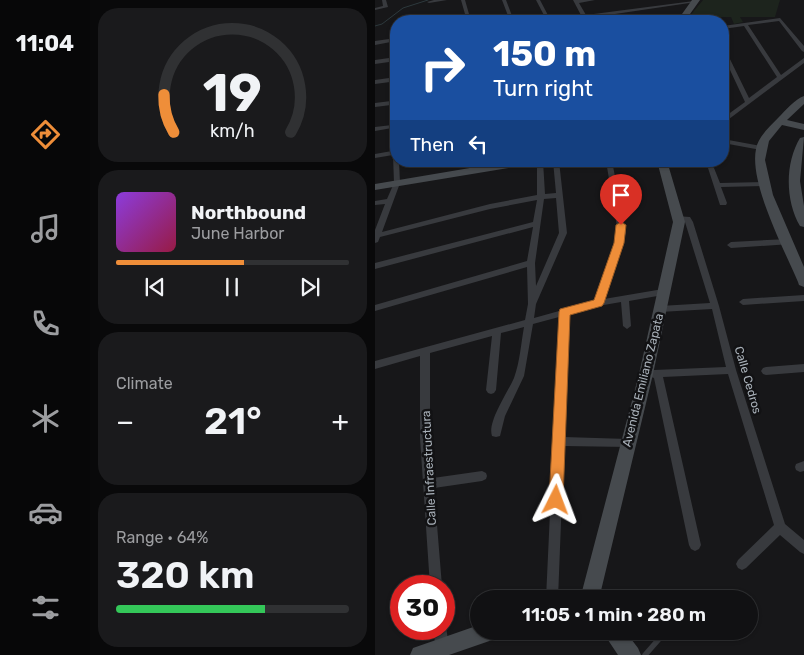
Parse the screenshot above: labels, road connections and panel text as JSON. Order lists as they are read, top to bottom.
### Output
{
  "streets": {
    "street": ["Avenida Emiliano Zapata", "Calle Cedros", "Calle Infraestructura"]
  },
  "crossings": [
    ["Avenida Emiliano Zapata", "Calle Cedros"]
  ],
  "page": {
    "tabs": "11:04",
    "turn": ["150 m", "Turn right"],
    "then": "Then",
    "song": ["Northbound", "June Harbor"],
    "tile": [
      "Climate",
      ["Range · 64%", "320 km"]
    ],
    "heat": ["−", "21°", "+"],
    "limit": "30",
    "trip": "11:05 · 1 min · 280 m",
    "gauge": ["19", "km/h"]
  }
}
